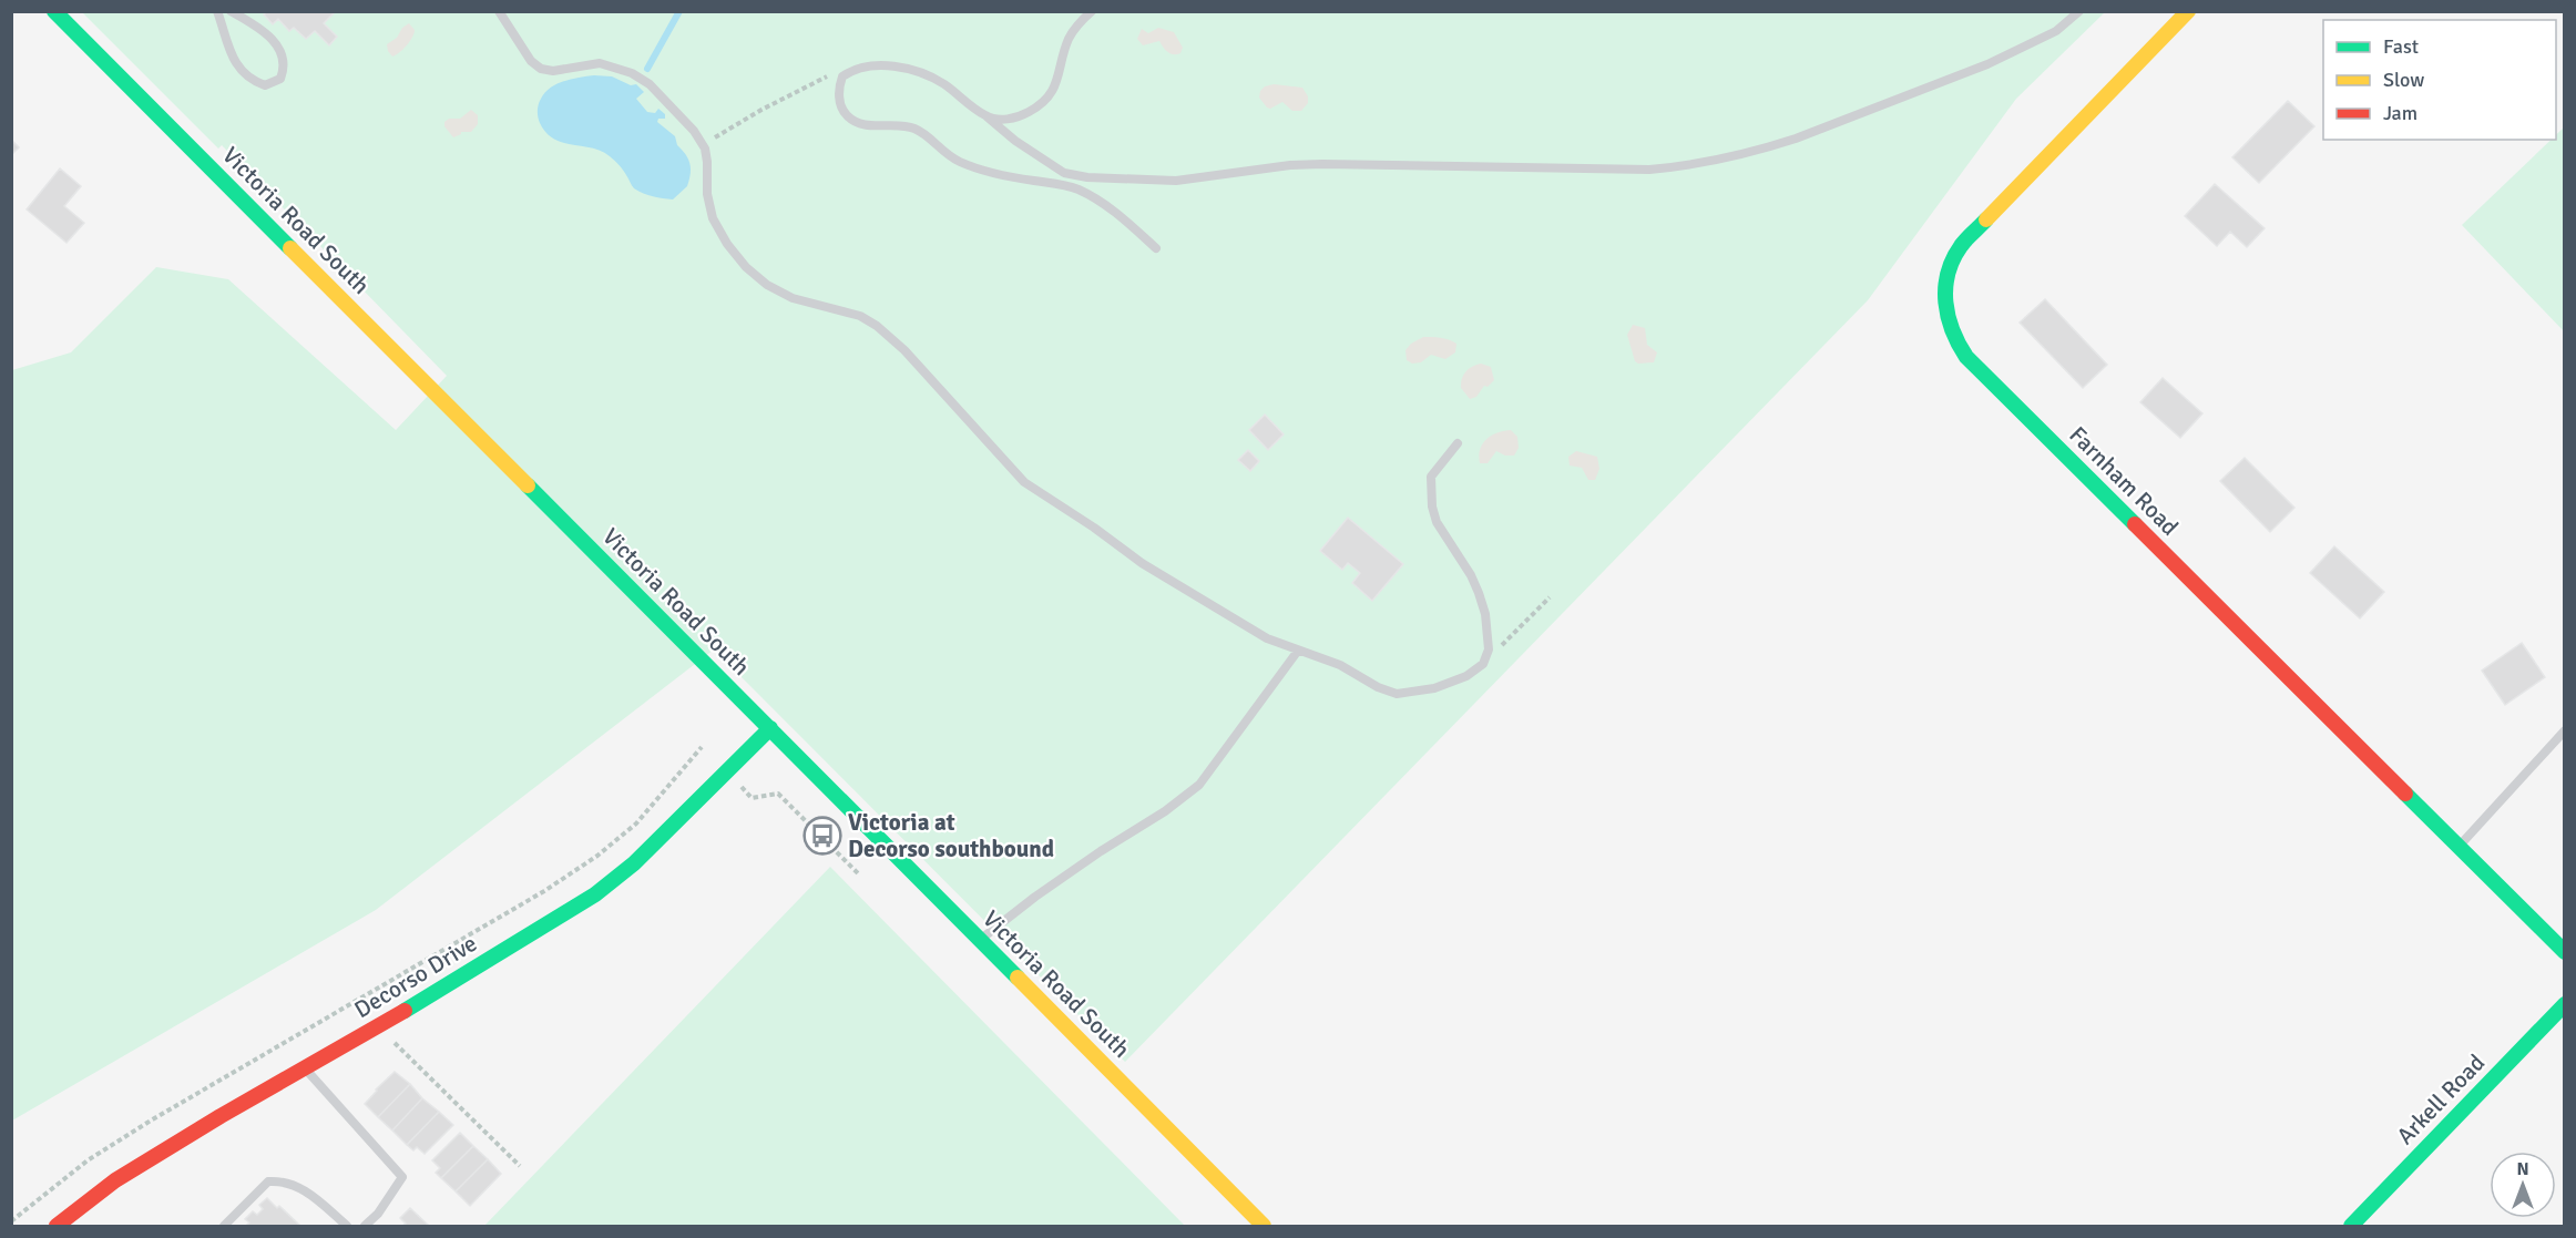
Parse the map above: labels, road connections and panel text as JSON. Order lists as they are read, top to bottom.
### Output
{
  "streets": {
    "street": [
      "Victoria Road South",
      "Farnham Road",
      "Decorso Drive",
      "Arkell Road"
    ]
  },
  "crossings": [
    ["Victoria Road South", "Decorso Drive"]
  ],
  "places": {
    "bus stop": ["Victoria at Decorso southbound"]
  },
  "legend": ["Fast", "Slow", "Jam"],
  "north": "top"
}
